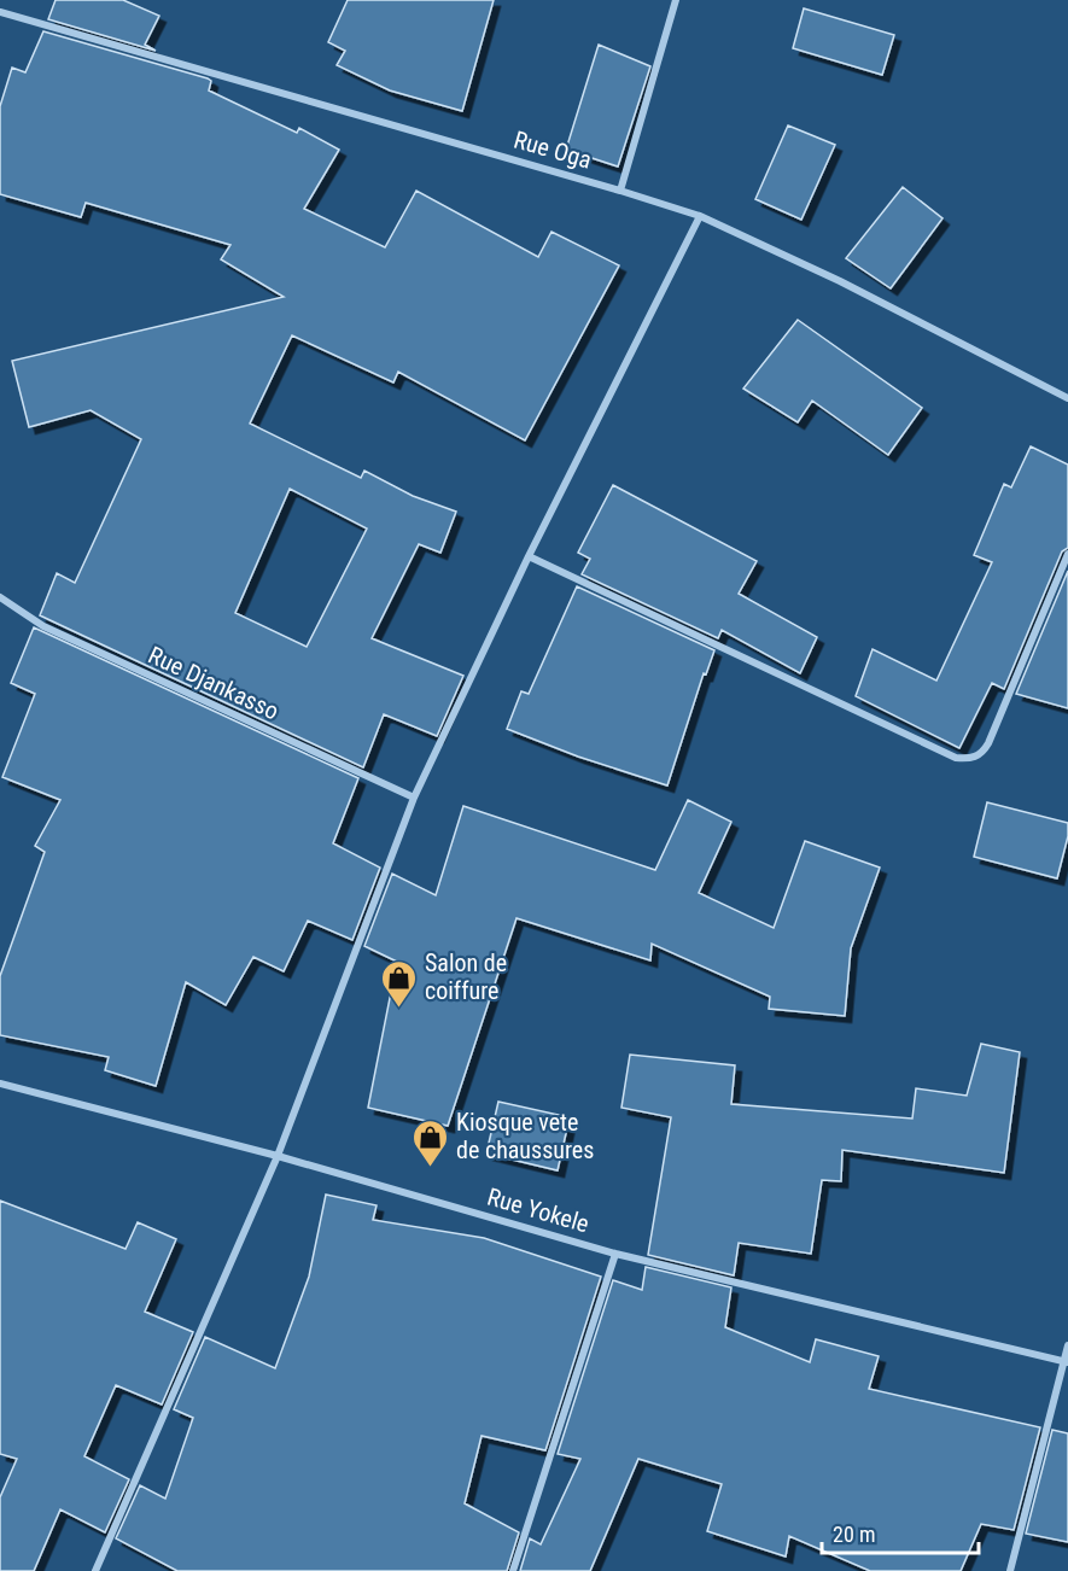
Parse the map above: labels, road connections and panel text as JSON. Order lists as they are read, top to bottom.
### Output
{
  "streets": {
    "street": ["Rue Oga", "Rue Djankasso", "Rue Yokele"]
  },
  "places": {
    "shop": ["Salon de coiffure", "Kiosque vete de chaussures"]
  },
  "scale_bar": "20 m"
}
